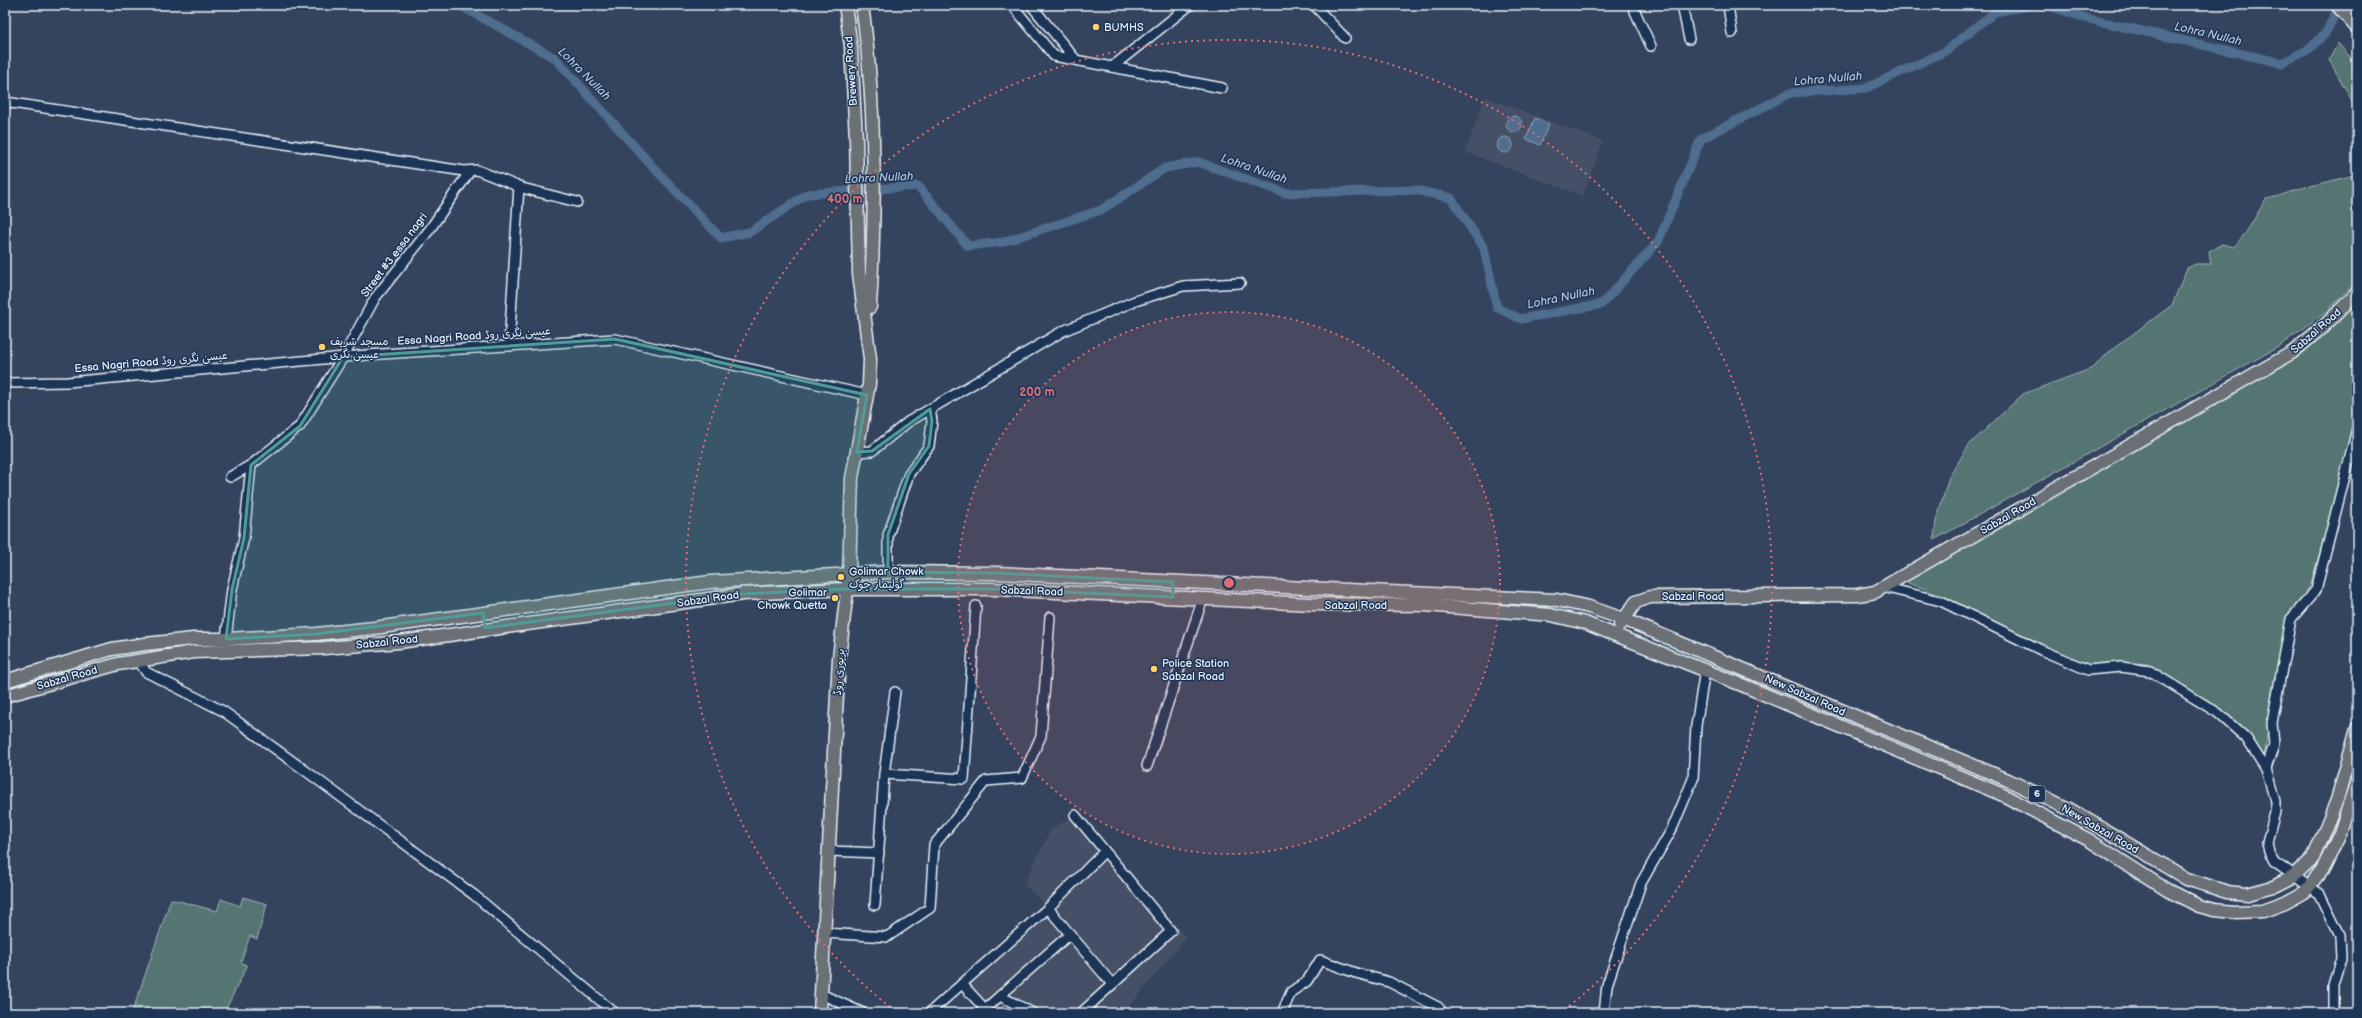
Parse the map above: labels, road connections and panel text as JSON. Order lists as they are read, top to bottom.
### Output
{
  "streets": {
    "main road": [
      "Brewery Road",
      "Sabzal Road",
      "بریوری روڈ",
      "New Sabzal Road",
      "6"
    ],
    "street": ["Street #3 essa nagri", "Essa Nagri Road عیسیٰ نگری روڈ"]
  },
  "crossings": [
    ["Brewery Road", "بریوری روڈ"],
    ["Street #3 essa nagri", "Essa Nagri Road عیسیٰ نگری روڈ"],
    ["Sabzal Road", "بریوری روڈ"],
    ["Sabzal Road", "New Sabzal Road"],
    ["Essa Nagri Road عیسیٰ نگری روڈ", "بریوری روڈ"]
  ],
  "water": ["Lohra Nullah"],
  "places": [
    "BUMHS",
    "مسجد شریف عیسیٰ نگری",
    "Golimar Chowk گولیمار چوک",
    "Golimar Chowk Quetta",
    "Police Station Sabzal Road"
  ],
  "rings": ["400 m", "200 m"]
}
